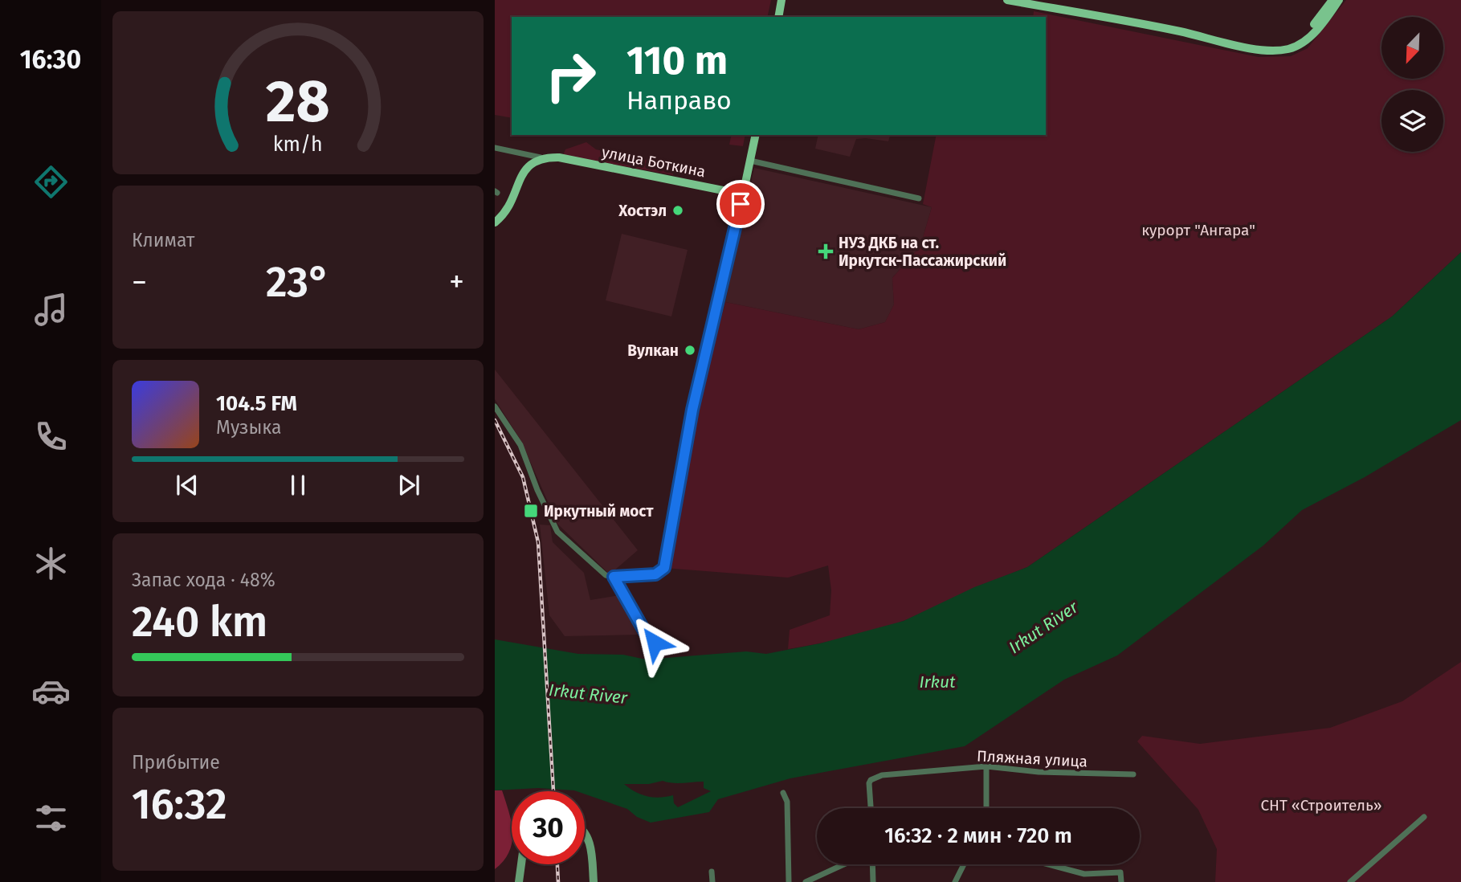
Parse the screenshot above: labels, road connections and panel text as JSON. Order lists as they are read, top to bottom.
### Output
{
  "streets": {
    "main road": ["улица Боткина"],
    "street": ["Пляжная улица"]
  },
  "water": ["Irkut River", "Irkut"],
  "parks": ["курорт \"Ангара\"", "СНТ «Строитель»"],
  "places": {
    "other": ["Хостэл", "Вулкан"],
    "health": ["НУЗ ДКБ на ст. Иркутск-Пассажирский"],
    "transit": ["Иркутный мост"]
  },
  "north": "bottom left",
  "page": {
    "tabs": "16:30",
    "turn": ["110 m", "Направо"],
    "tile": [
      "Климат",
      ["Запас хода · 48%", "240 km"],
      ["Прибытие", "16:32"]
    ],
    "heat": ["−", "23°", "+"],
    "song": ["104.5 FM", "Музыка"],
    "limit": "30",
    "trip": "16:32 · 2 мин · 720 m",
    "gauge": ["28", "km/h"]
  }
}
